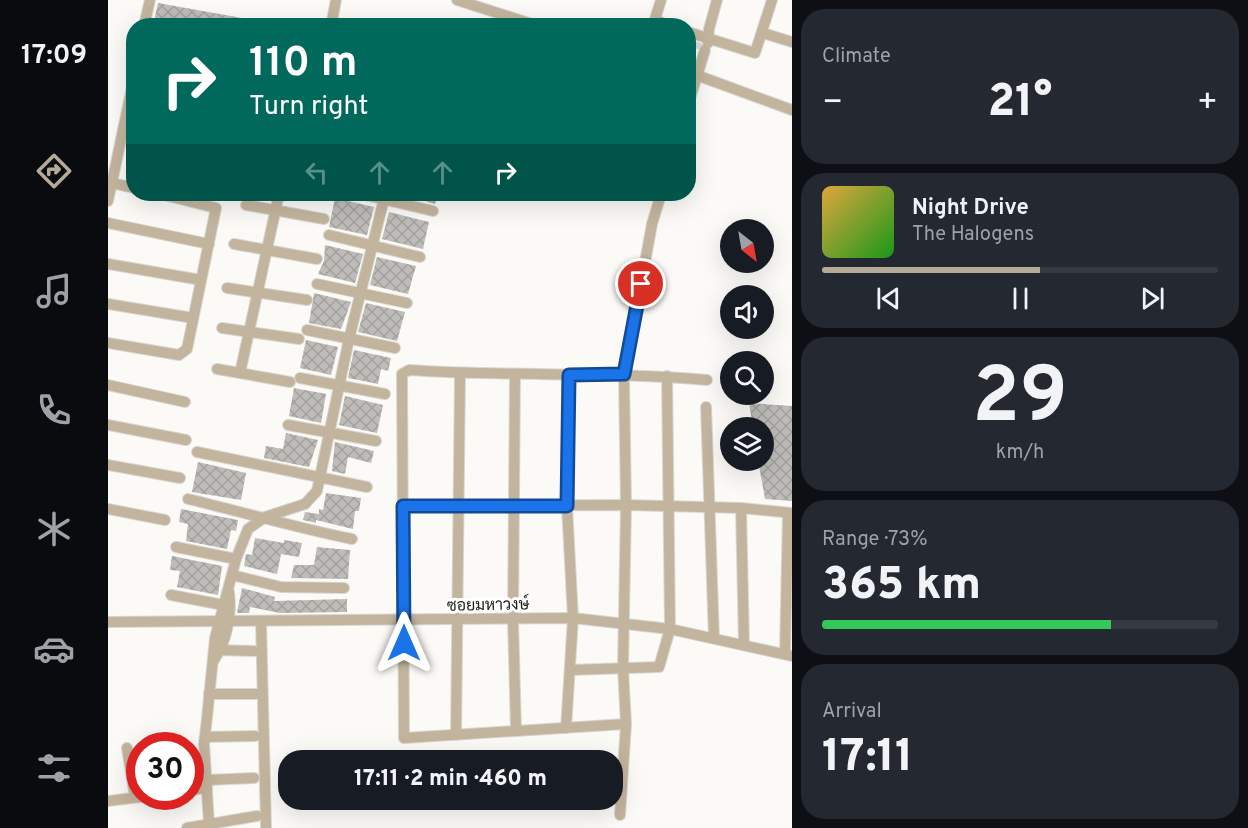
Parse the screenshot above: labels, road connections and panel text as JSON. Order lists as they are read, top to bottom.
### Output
{
  "streets": {
    "street": ["ซอยมหาวงษ์"]
  },
  "north": "bottom right",
  "page": {
    "tabs": "17:09",
    "tile": [
      "Climate",
      ["29", "km/h"],
      ["Range · 73%", "365 km"],
      ["Arrival", "17:11"]
    ],
    "turn": ["110 m", "Turn right"],
    "heat": ["−", "21°", "+"],
    "song": ["Night Drive", "The Halogens"],
    "limit": "30",
    "trip": "17:11 · 2 min · 460 m"
  }
}
